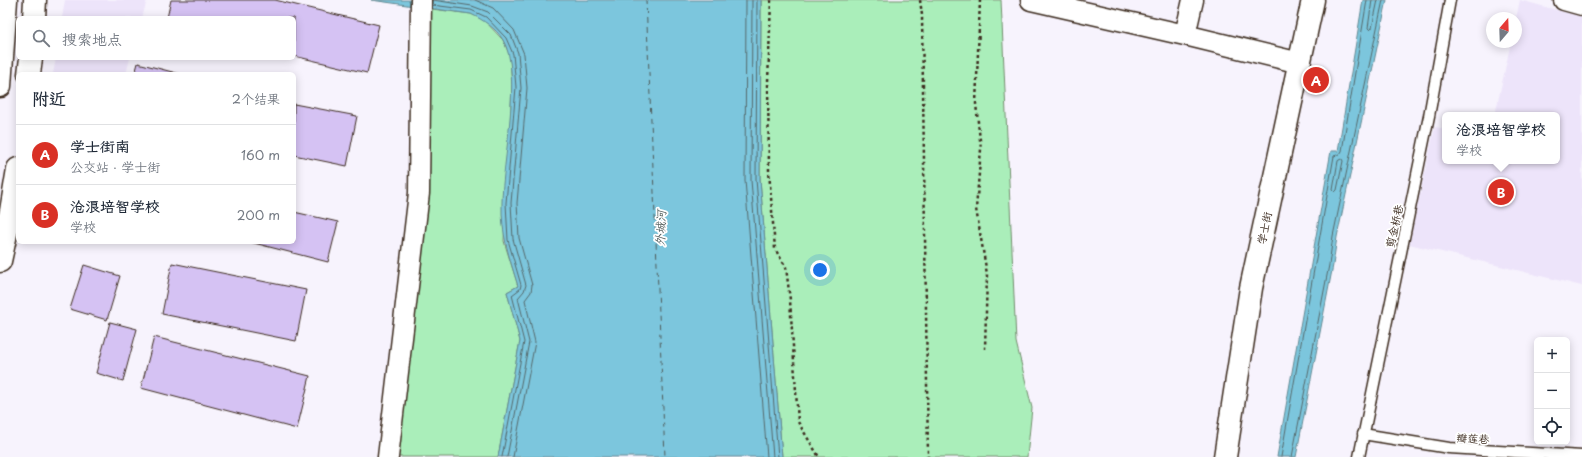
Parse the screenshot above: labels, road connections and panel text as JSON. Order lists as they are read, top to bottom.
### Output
{
  "streets": {
    "street": ["学士街"],
    "lane": ["剪金桥巷", "瓣莲巷"]
  },
  "crossings": [
    ["剪金桥巷", "瓣莲巷"]
  ],
  "water": ["外城河"],
  "north": "top",
  "page": {
    "search": "搜索地点",
    "pins": ["A", "B"],
    "heading": ["附近", "2个结果"],
    "popup": ["沧浪培智学校", "学校"],
    "list": [
      {
        "mark": "A",
        "name": "学士街南",
        "note": "公交站 · 学士街",
        "value": "160 m"
      },
      {
        "mark": "B",
        "name": "沧浪培智学校",
        "note": "学校",
        "value": "200 m"
      }
    ],
    "map_buttons": ["+", "−"]
  }
}
